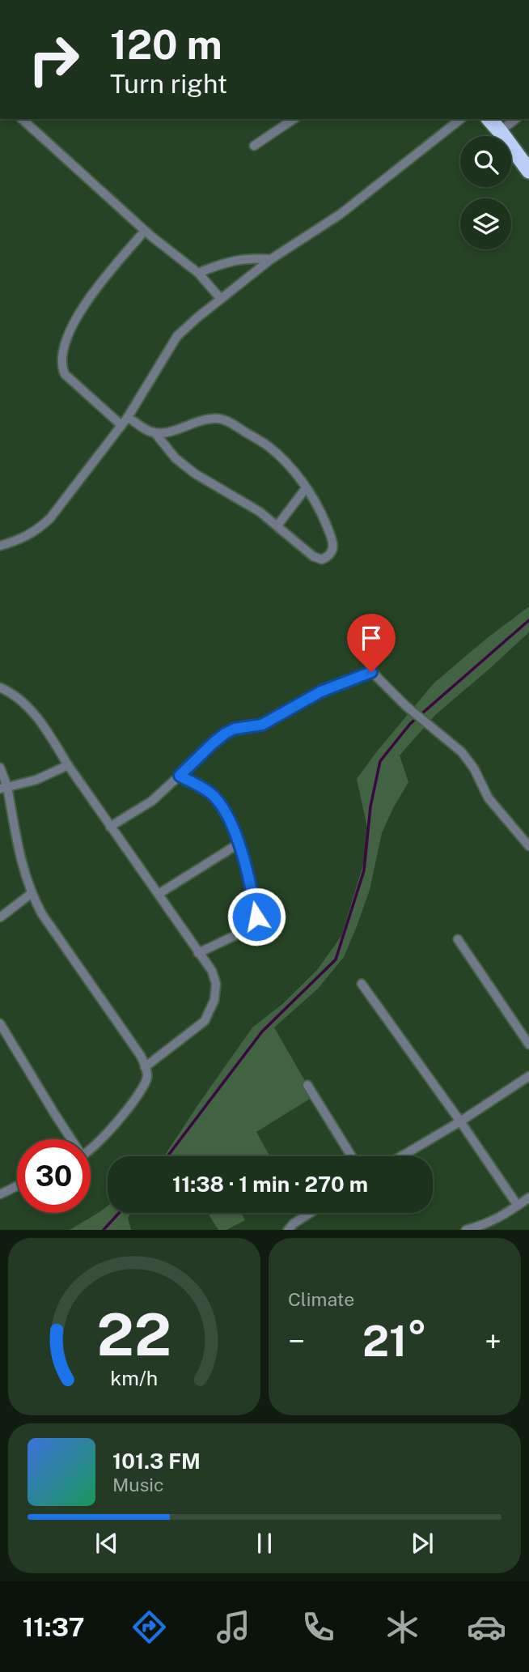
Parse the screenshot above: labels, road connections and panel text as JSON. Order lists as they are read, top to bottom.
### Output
{
  "page": {
    "turn": ["120 m", "Turn right"],
    "limit": "30",
    "trip": "11:38 · 1 min · 270 m",
    "tile": "Climate",
    "heat": ["−", "21°", "+"],
    "song": ["101.3 FM", "Music"],
    "tabs": "11:37",
    "gauge": ["22", "km/h"]
  }
}
